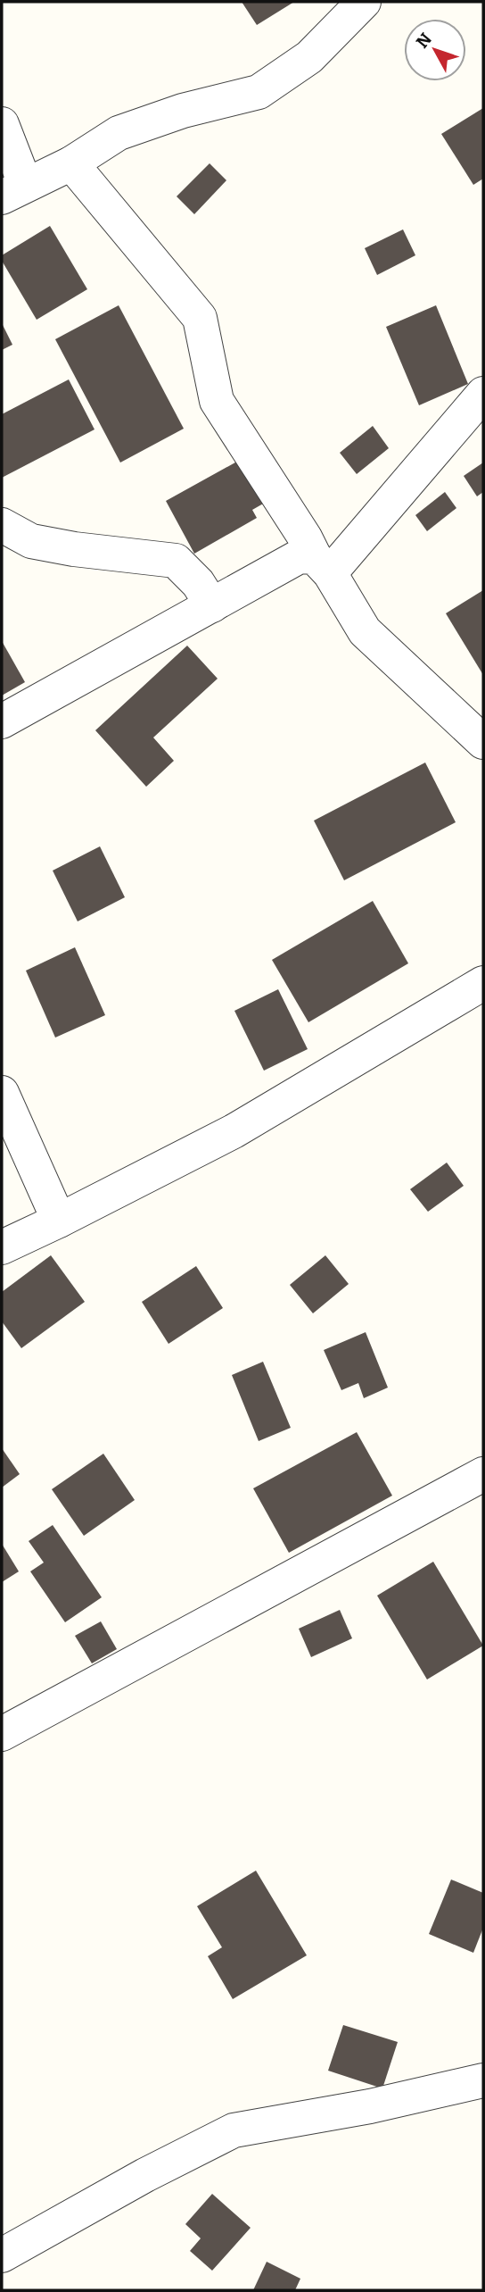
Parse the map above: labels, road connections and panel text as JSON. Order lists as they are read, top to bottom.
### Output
{
  "north": "top left"
}
